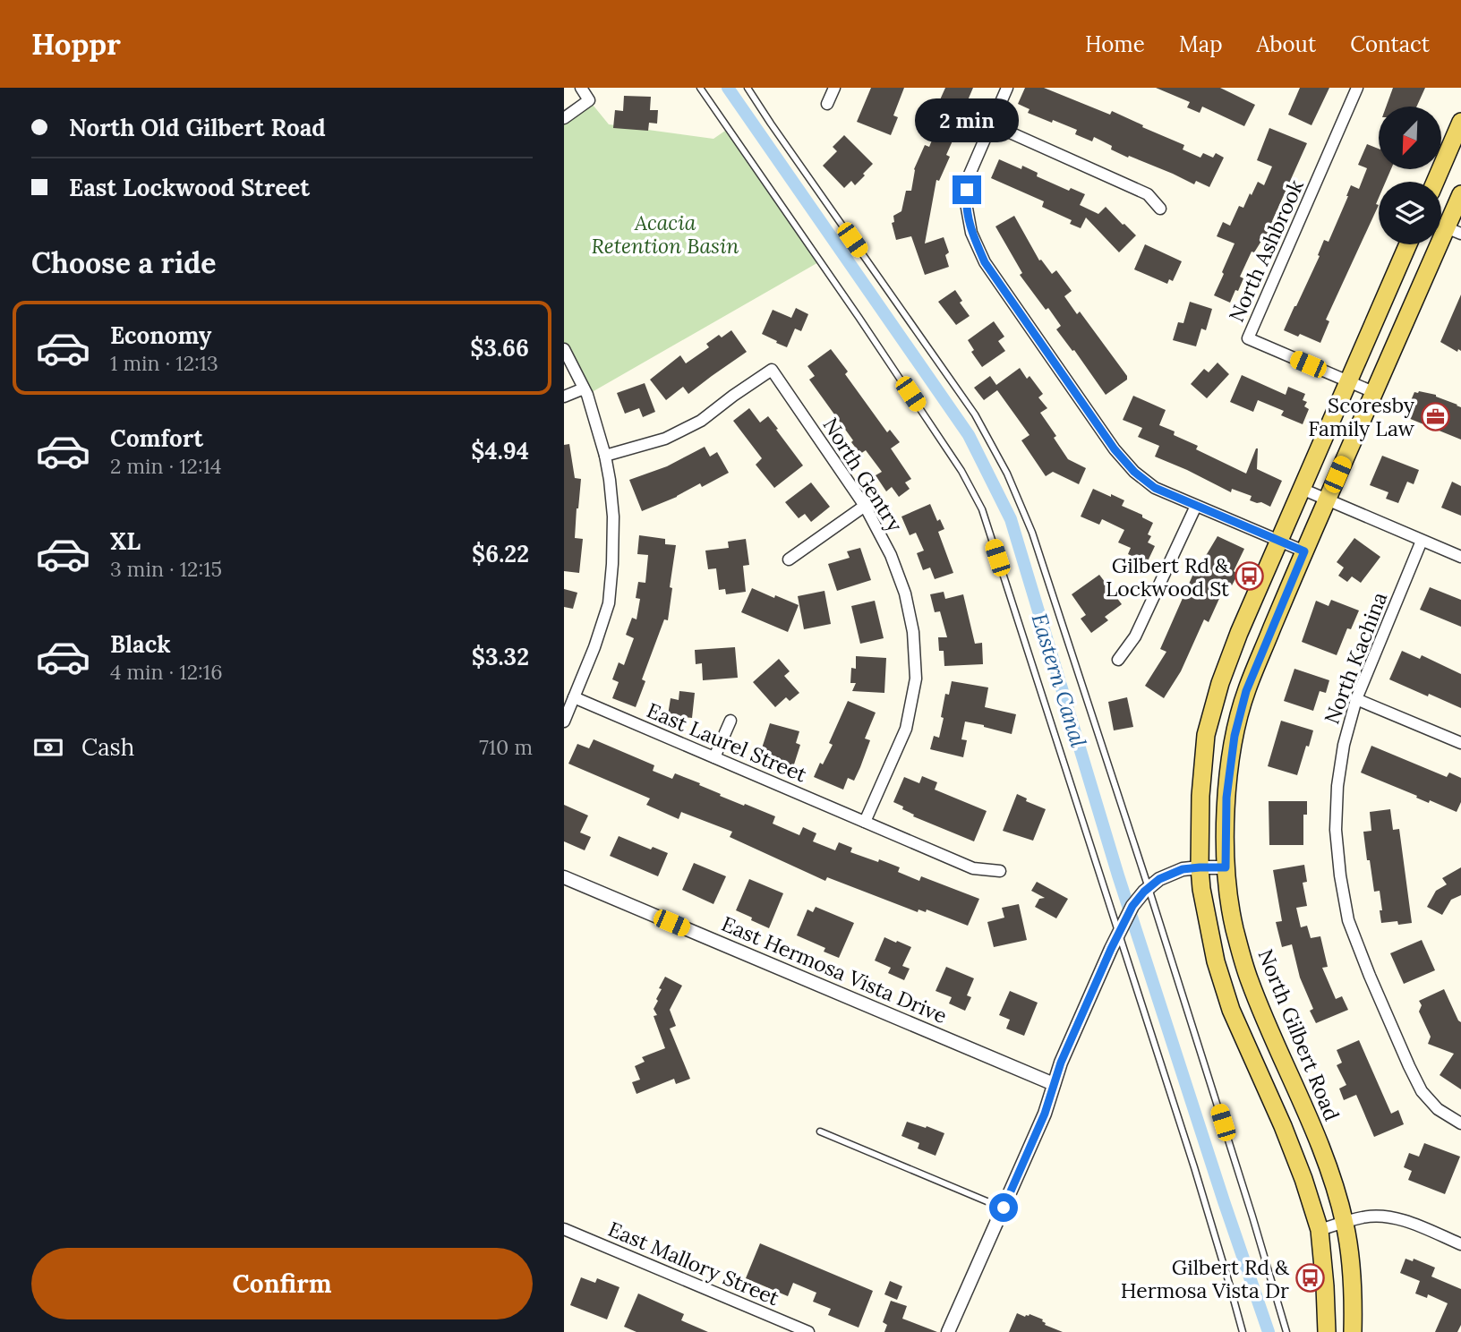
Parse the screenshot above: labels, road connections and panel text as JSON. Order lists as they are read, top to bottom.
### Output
{
  "streets": {
    "main road": ["North Gilbert Road"],
    "street": [
      "North Ashbrook",
      "North Gentry",
      "North Kachina",
      "East Laurel Street",
      "East Hermosa Vista Drive",
      "East Mallory Street"
    ]
  },
  "crossings": [
    ["North Ashbrook", "North Gilbert Road"],
    ["North Gentry", "East Laurel Street"]
  ],
  "water": ["Eastern Canal"],
  "parks": ["Acacia Retention Basin"],
  "places": {
    "office": ["Scoresby Family Law"],
    "bus stop": ["Gilbert Rd & Lockwood St", "Gilbert Rd & Hermosa Vista Dr"]
  },
  "north": "bottom left",
  "page": {
    "header": "Hoppr",
    "nav": [
      "Home",
      "Map",
      "About",
      "Contact"
    ],
    "banner": ["North Old Gilbert Road", "East Lockwood Street"],
    "bubble": "2 min",
    "heading": "Choose a ride",
    "list": [
      {
        "name": "Economy",
        "note": "1 min · 12:13",
        "value": "$3.66"
      },
      {
        "name": "Comfort",
        "note": "2 min · 12:14",
        "value": "$4.94"
      },
      {
        "name": "XL",
        "note": "3 min · 12:15",
        "value": "$6.22"
      },
      {
        "name": "Black",
        "note": "4 min · 12:16",
        "value": "$3.32"
      }
    ],
    "pay": ["Cash", "710 m"],
    "buttons": "Confirm"
  }
}
